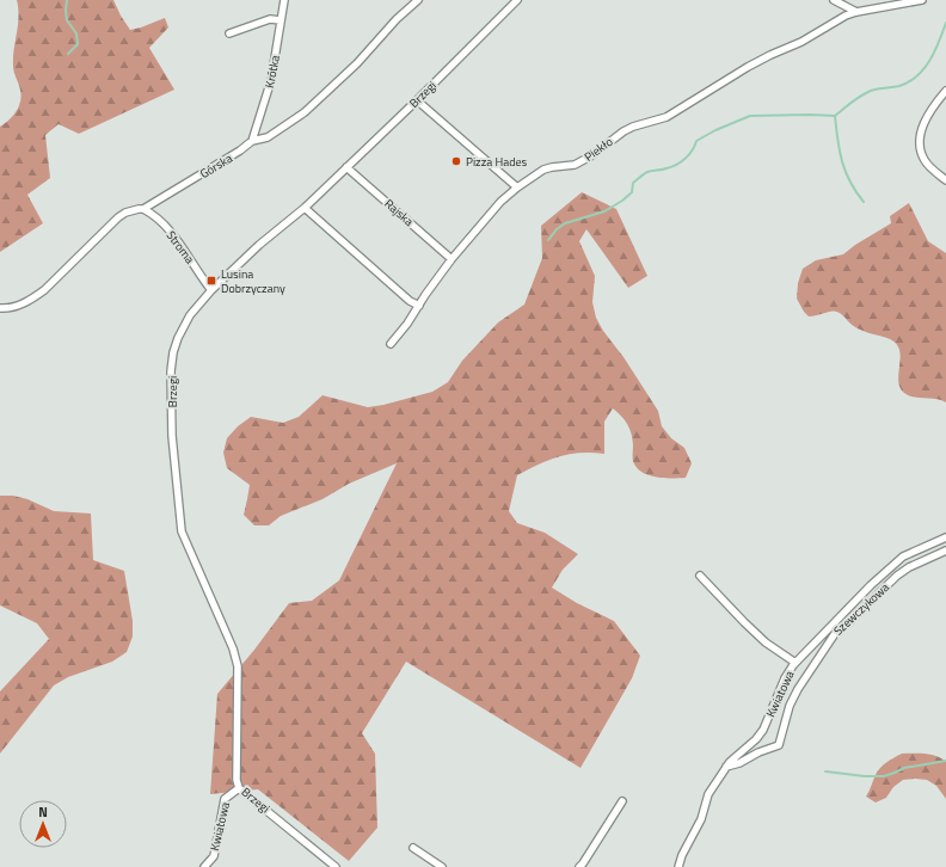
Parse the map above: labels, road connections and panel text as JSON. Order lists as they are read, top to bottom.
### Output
{
  "streets": {
    "street": [
      "Krótka",
      "Brzegi",
      "Piekło",
      "Górska",
      "Rajska",
      "Stroma",
      "Szewczykowa",
      "Kwiatowa"
    ]
  },
  "crossings": [
    ["Krótka", "Górska"],
    ["Brzegi", "Rajska"],
    ["Brzegi", "Stroma"],
    ["Brzegi", "Kwiatowa"],
    ["Piekło", "Rajska"],
    ["Górska", "Stroma"],
    ["Szewczykowa", "Kwiatowa"]
  ],
  "places": {
    "other": ["Pizza Hades"],
    "transit": ["Lusina Dobrzyczany"]
  },
  "north": "top"
}
